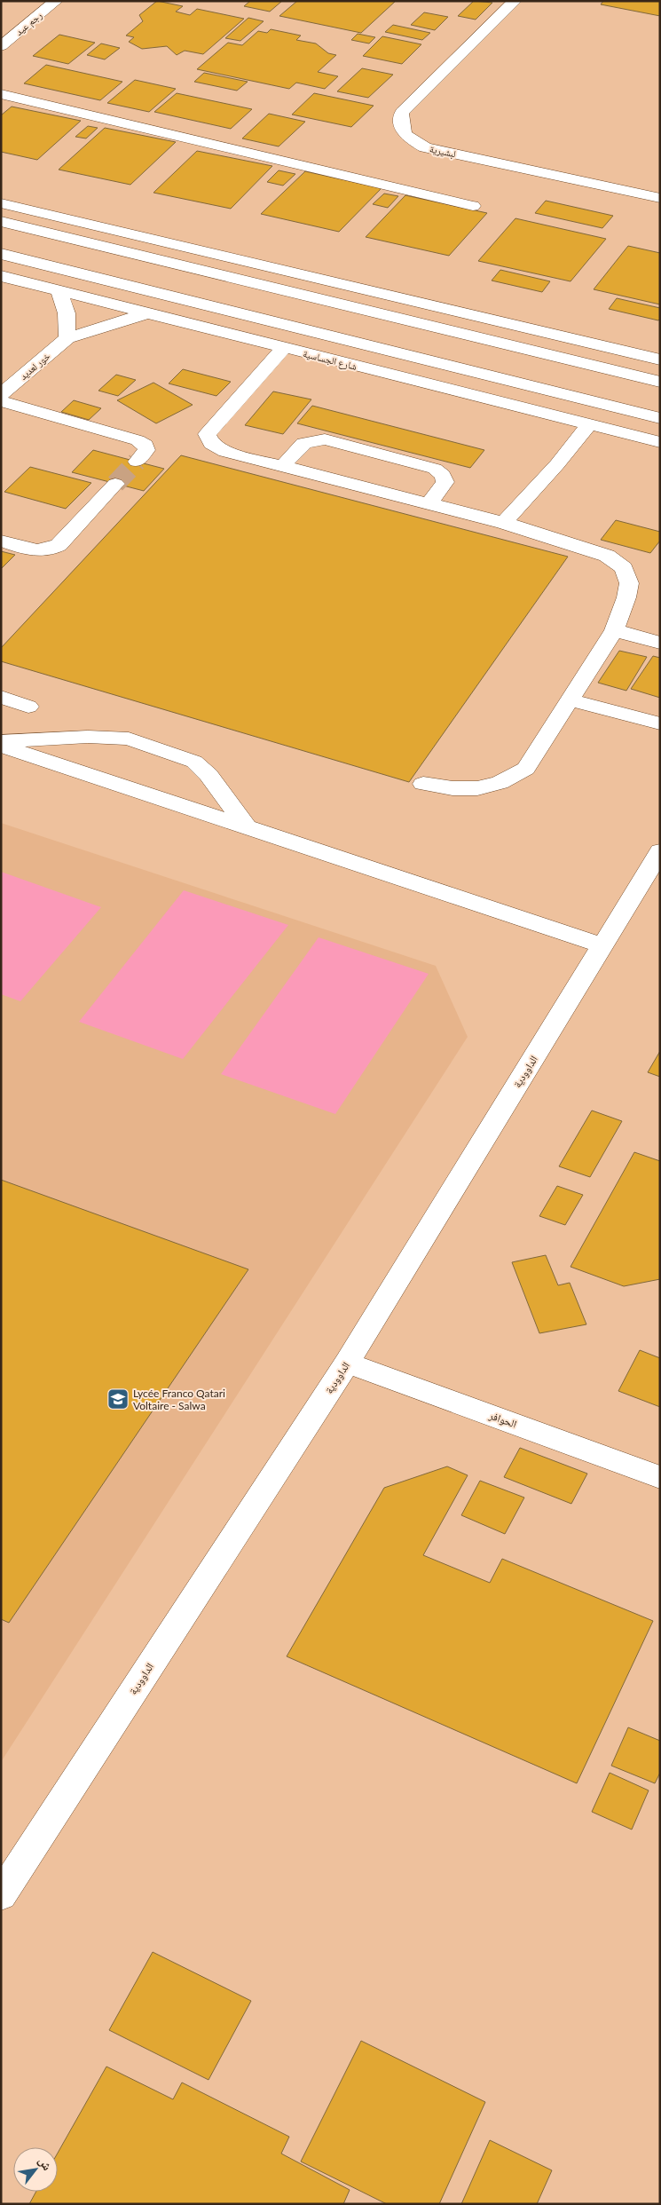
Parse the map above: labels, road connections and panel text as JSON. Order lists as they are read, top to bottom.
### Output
{
  "streets": {
    "street": [
      "رجم عيد",
      "لبشيرية",
      "شارع الجساسية",
      "خور لعديد",
      "الداوودية",
      "الحوافر"
    ]
  },
  "crossings": [
    ["شارع الجساسية", "خور لعديد"],
    ["الداوودية", "الحوافر"]
  ],
  "places": {
    "school or university": ["Lycée Franco Qatari Voltaire - Salwa"]
  },
  "north": "top right"
}
